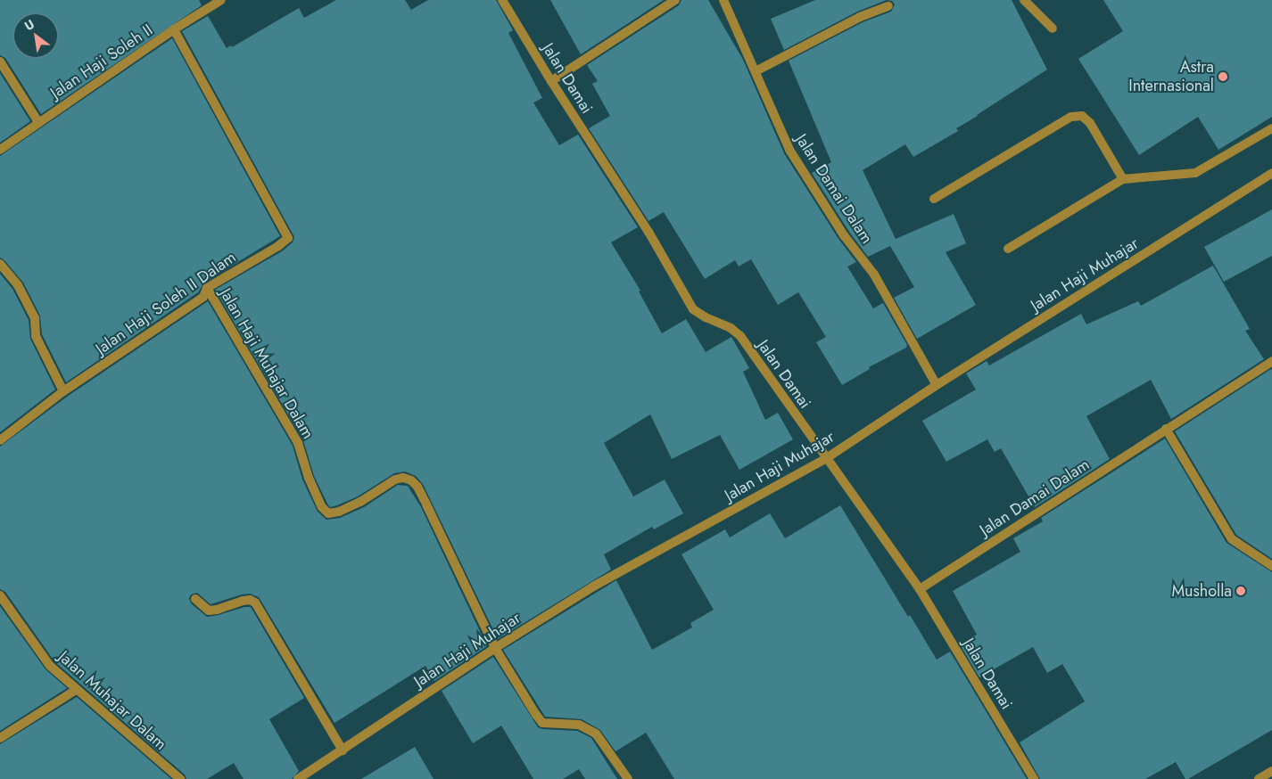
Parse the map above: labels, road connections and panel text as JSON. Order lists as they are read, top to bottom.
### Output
{
  "streets": {
    "street": [
      "Jalan Haji Soleh II",
      "Jalan Damai",
      "Jalan Damai Dalam",
      "Jalan Haji Muhajar",
      "Jalan Haji Soleh II Dalam",
      "Jalan Haji Muhajar Dalam",
      "Jalan Muhajar Dalam"
    ]
  },
  "crossings": [
    ["Jalan Haji Soleh II", "Jalan Haji Soleh II Dalam"],
    ["Jalan Damai", "Jalan Damai Dalam"],
    ["Jalan Damai", "Jalan Haji Muhajar"],
    ["Jalan Damai Dalam", "Jalan Haji Muhajar"],
    ["Jalan Haji Muhajar", "Jalan Haji Muhajar Dalam"],
    ["Jalan Haji Soleh II Dalam", "Jalan Haji Muhajar Dalam"]
  ],
  "places": ["Astra Internasional", "Musholla"],
  "north": "top left"
}
